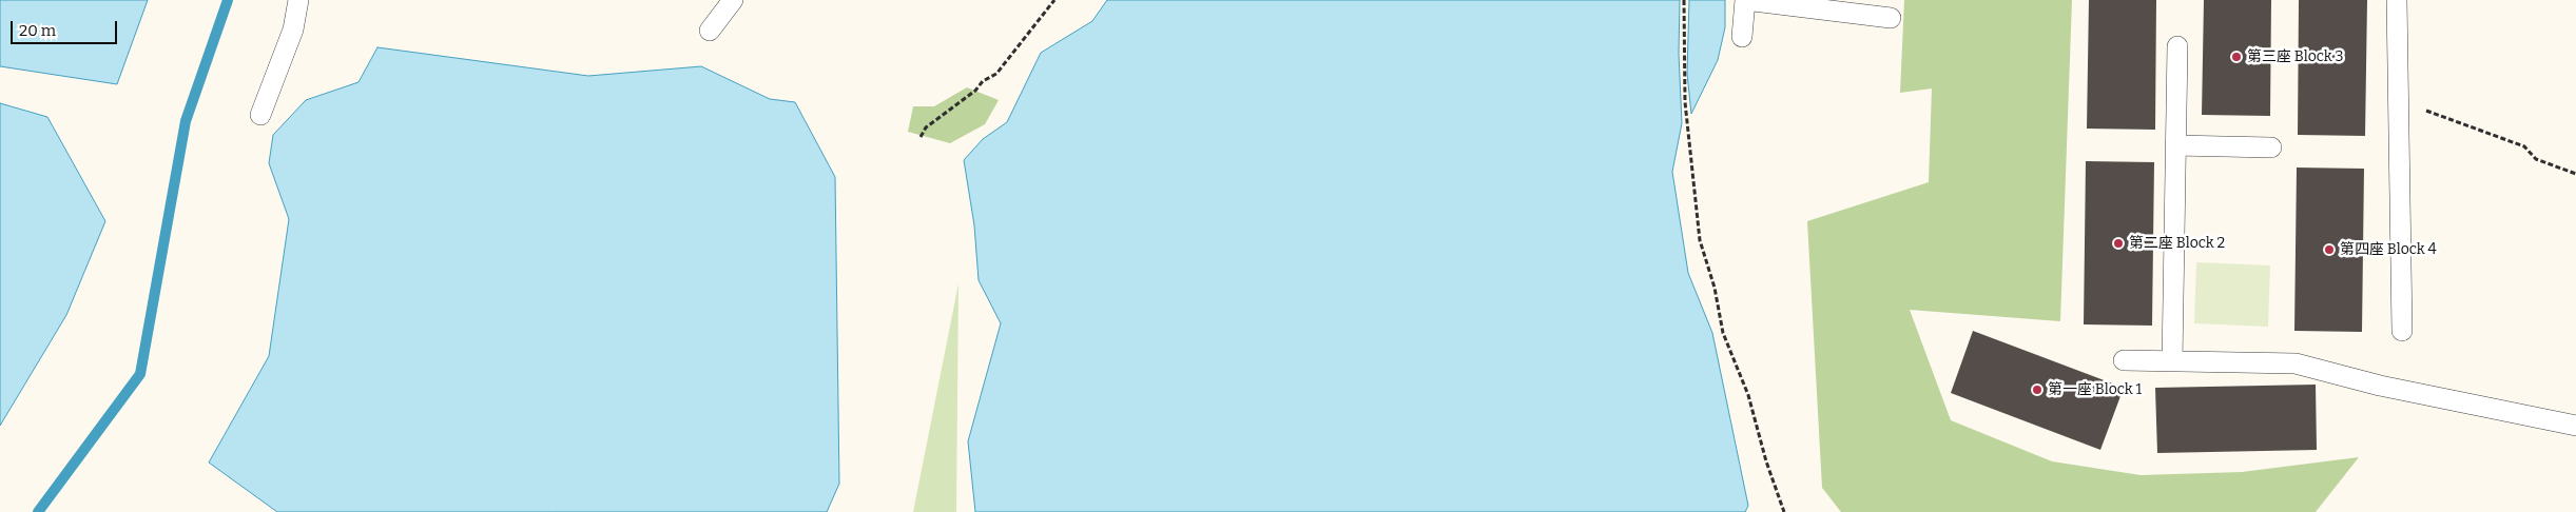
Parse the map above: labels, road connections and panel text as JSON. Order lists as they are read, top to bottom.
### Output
{
  "places": [
    "第三座 Block 3",
    "第二座 Block 2",
    "第四座 Block 4",
    "第一座 Block 1"
  ],
  "scale_bar": "20 m"
}
